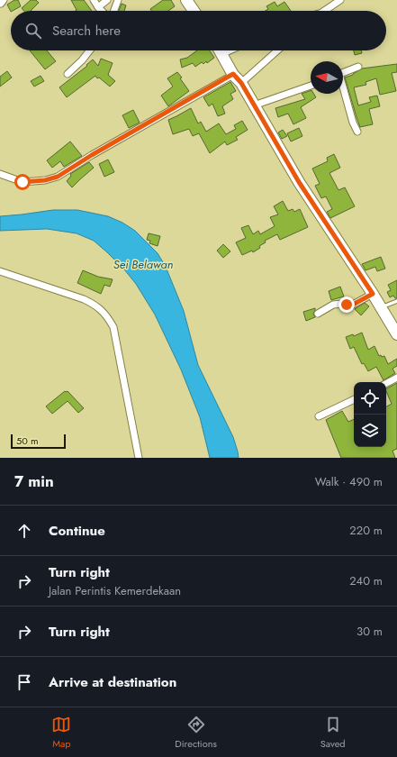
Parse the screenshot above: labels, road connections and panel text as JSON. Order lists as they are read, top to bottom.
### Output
{
  "water": ["Sei Belawan"],
  "scale_bar": "50 m",
  "north": "left",
  "page": {
    "search": "Search here",
    "scale": "50 m",
    "heading": ["7 min", "Walk · 490 m"],
    "list": [
      ["Continue", "220 m"],
      ["Turn right", "Jalan Perintis Kemerdekaan", "240 m"],
      ["Turn right", "30 m"],
      "Arrive at destination"
    ],
    "nav": ["Map", "Directions", "Saved"]
  }
}
